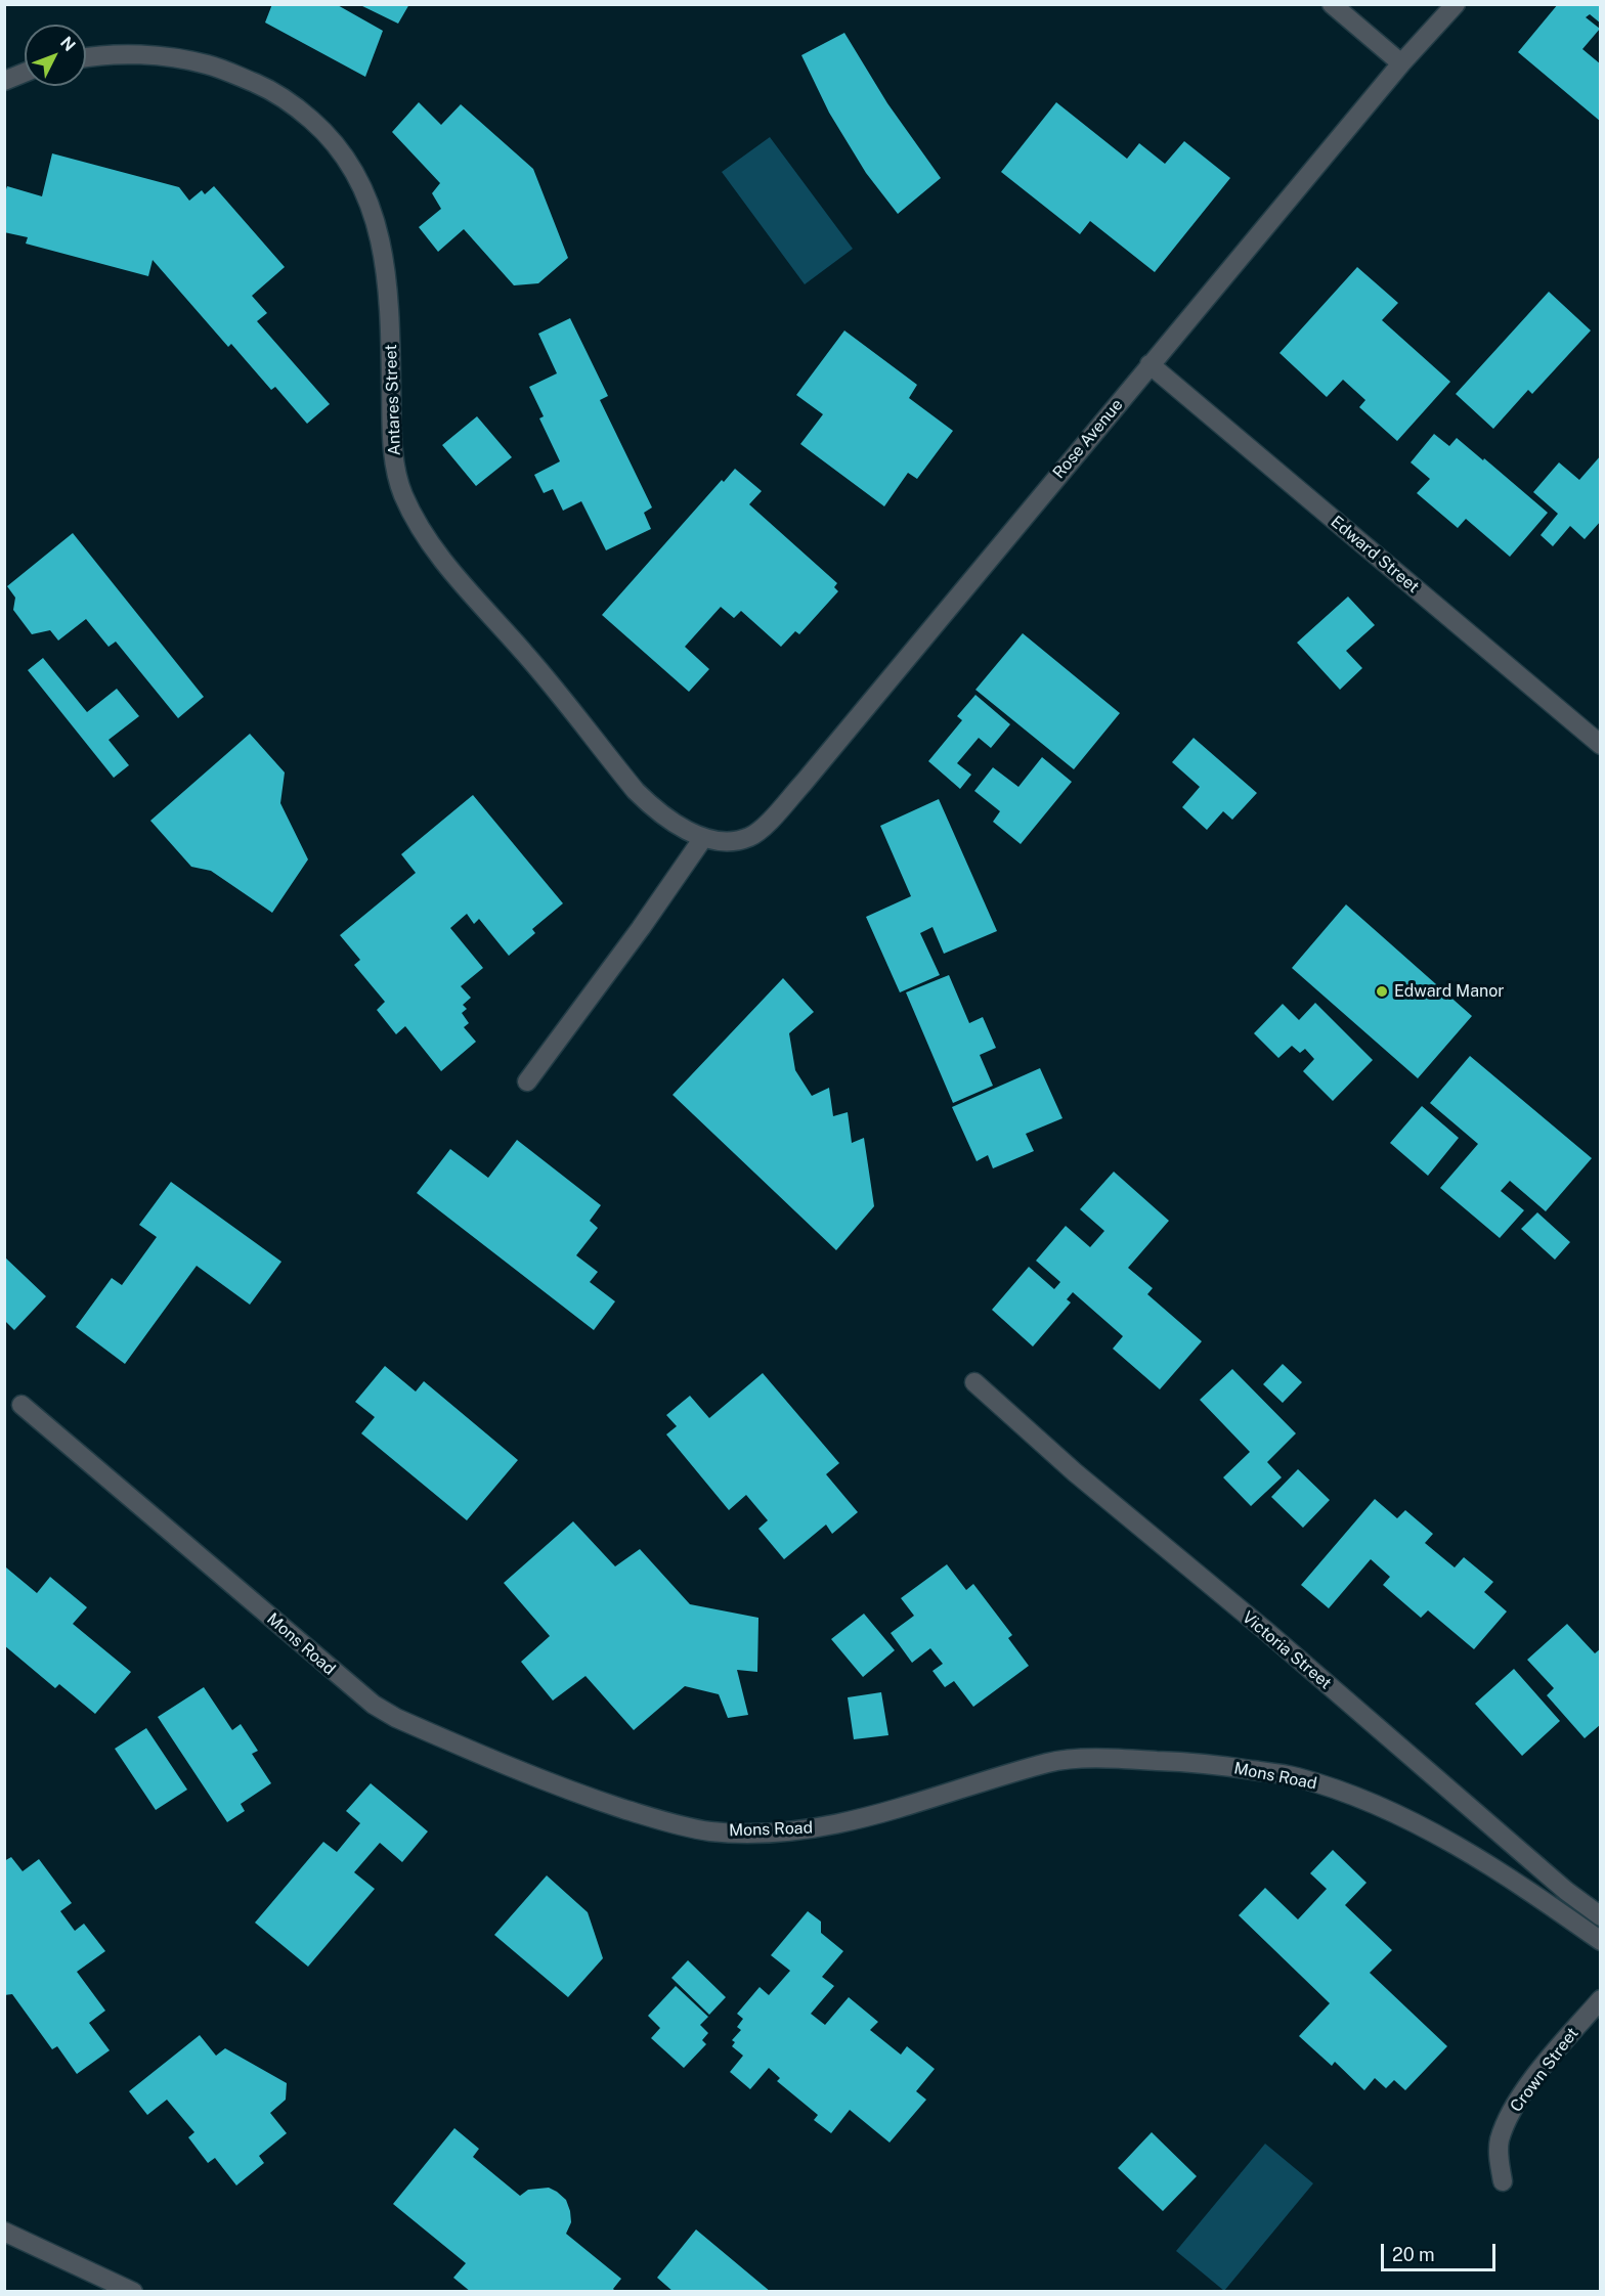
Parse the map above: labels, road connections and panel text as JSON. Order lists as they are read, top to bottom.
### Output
{
  "streets": {
    "street": [
      "Antares Street",
      "Rose Avenue",
      "Edward Street",
      "Mons Road",
      "Victoria Street",
      "Crown Street"
    ]
  },
  "crossings": [
    ["Antares Street", "Rose Avenue"],
    ["Rose Avenue", "Edward Street"]
  ],
  "places": ["Edward Manor"],
  "scale_bar": "20 m",
  "north": "top right"
}
